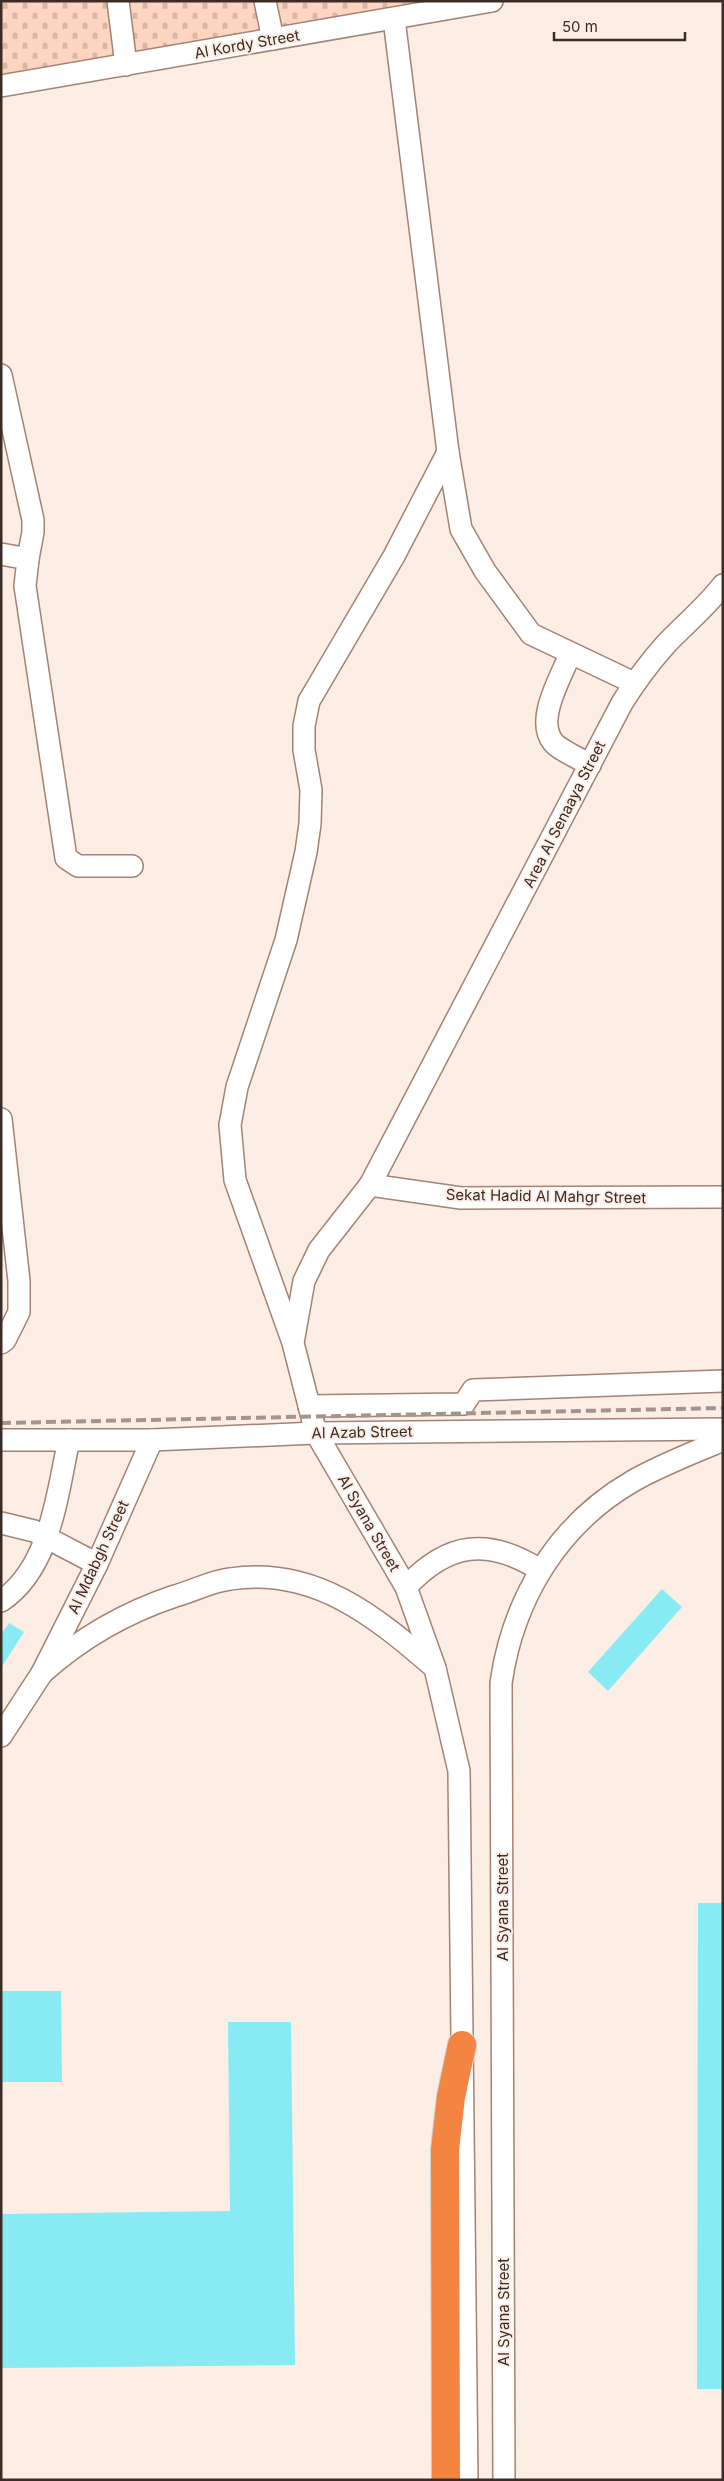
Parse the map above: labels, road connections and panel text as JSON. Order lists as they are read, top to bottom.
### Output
{
  "streets": {
    "street": [
      "Al Kordy Street",
      "Area Al Senaaya Street",
      "Sekat Hadid Al Mahgr Street",
      "Al Azab Street",
      "Al Syana Street",
      "Al Mdabgh Street"
    ]
  },
  "crossings": [
    ["Area Al Senaaya Street", "Sekat Hadid Al Mahgr Street"],
    ["Area Al Senaaya Street", "Al Syana Street"],
    ["Al Azab Street", "Al Syana Street"],
    ["Al Azab Street", "Al Mdabgh Street"],
    ["Al Syana Street", "Al Mdabgh Street"]
  ],
  "scale_bar": "50 m"
}
